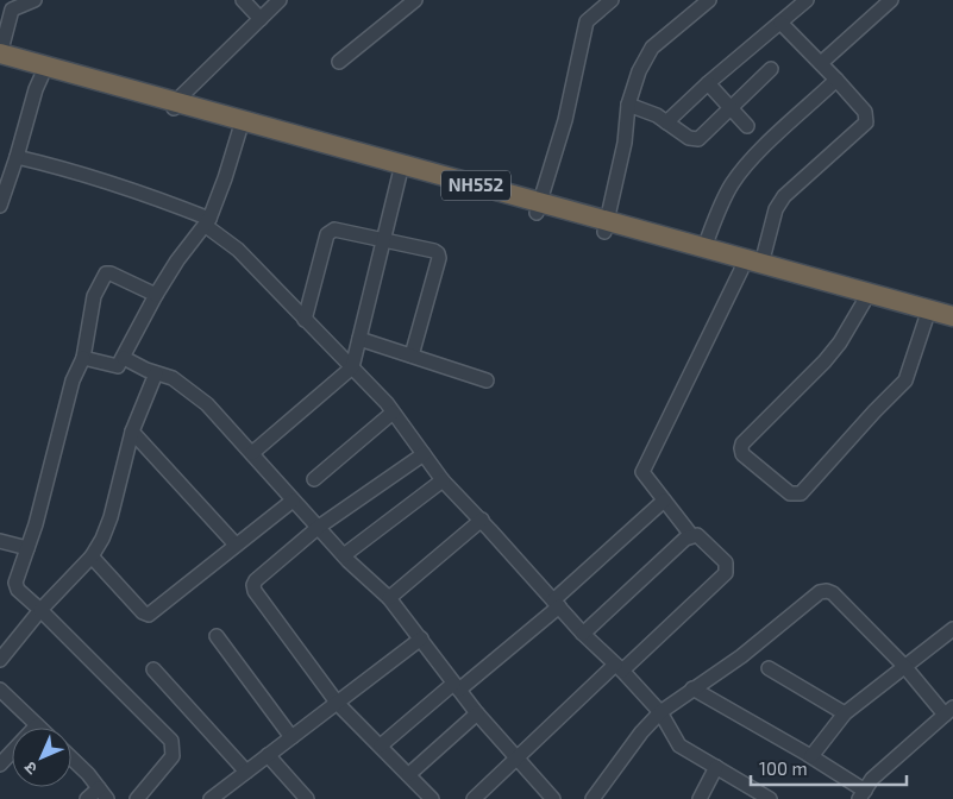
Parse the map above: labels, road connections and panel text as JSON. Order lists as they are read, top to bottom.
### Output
{
  "streets": {
    "highway": ["NH552"]
  },
  "scale_bar": "100 m",
  "north": "bottom left"
}
